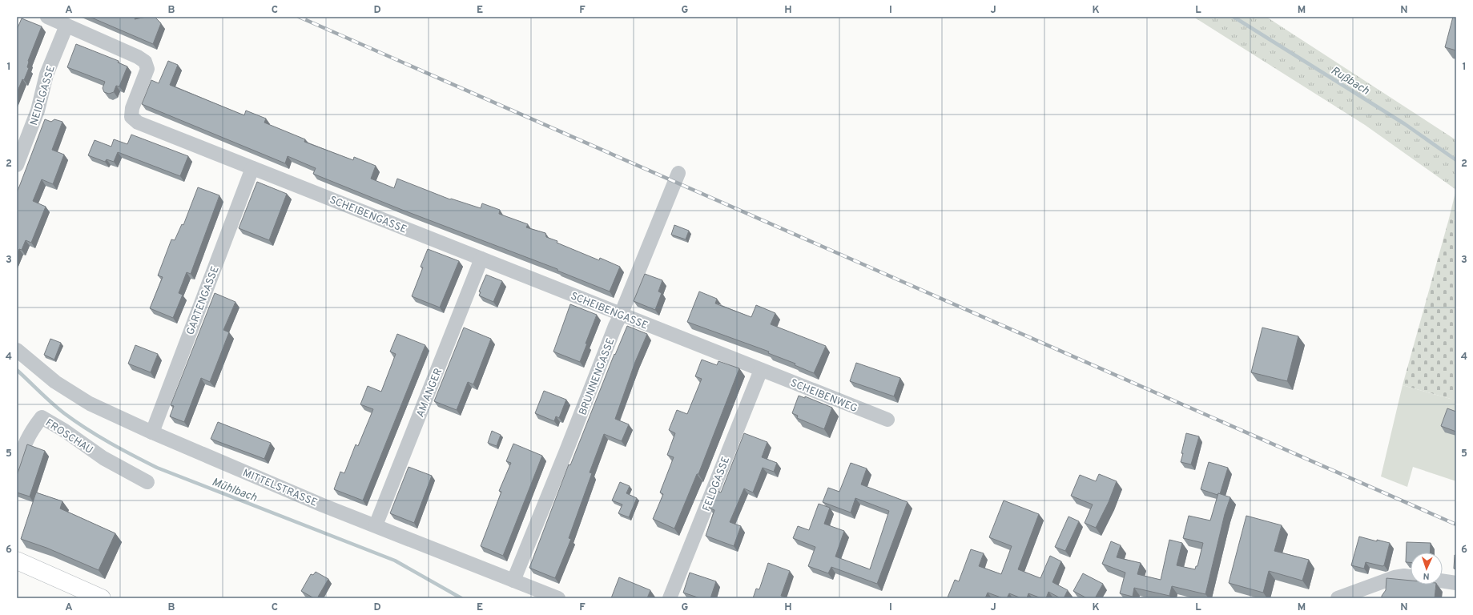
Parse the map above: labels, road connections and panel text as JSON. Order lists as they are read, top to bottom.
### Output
{
  "streets": {
    "street": [
      "NEIDLGASSE",
      "SCHEIBENGASSE",
      "GARTENGASSE",
      "BRUNNENGASSE",
      "AM ANGER",
      "SCHEIBENWEG",
      "FROSCHAU",
      "FELDGASSE",
      "MITTELSTRASSE"
    ]
  },
  "crossings": [
    ["NEIDLGASSE", "SCHEIBENGASSE"],
    ["SCHEIBENGASSE", "GARTENGASSE"],
    ["SCHEIBENGASSE", "BRUNNENGASSE"],
    ["SCHEIBENGASSE", "AM ANGER"],
    ["SCHEIBENGASSE", "SCHEIBENWEG"],
    ["SCHEIBENGASSE", "FELDGASSE"],
    ["GARTENGASSE", "MITTELSTRASSE"],
    ["BRUNNENGASSE", "MITTELSTRASSE"],
    ["AM ANGER", "MITTELSTRASSE"],
    ["SCHEIBENWEG", "FELDGASSE"]
  ],
  "water": ["Rußbach", "Mühlbach"],
  "north": "bottom",
  "grid": {
    "columns": [
      "A",
      "B",
      "C",
      "D",
      "E",
      "F",
      "G",
      "H",
      "I",
      "J",
      "K",
      "L",
      "M",
      "N"
    ],
    "rows": [
      "1",
      "2",
      "3",
      "4",
      "5",
      "6"
    ]
  }
}
